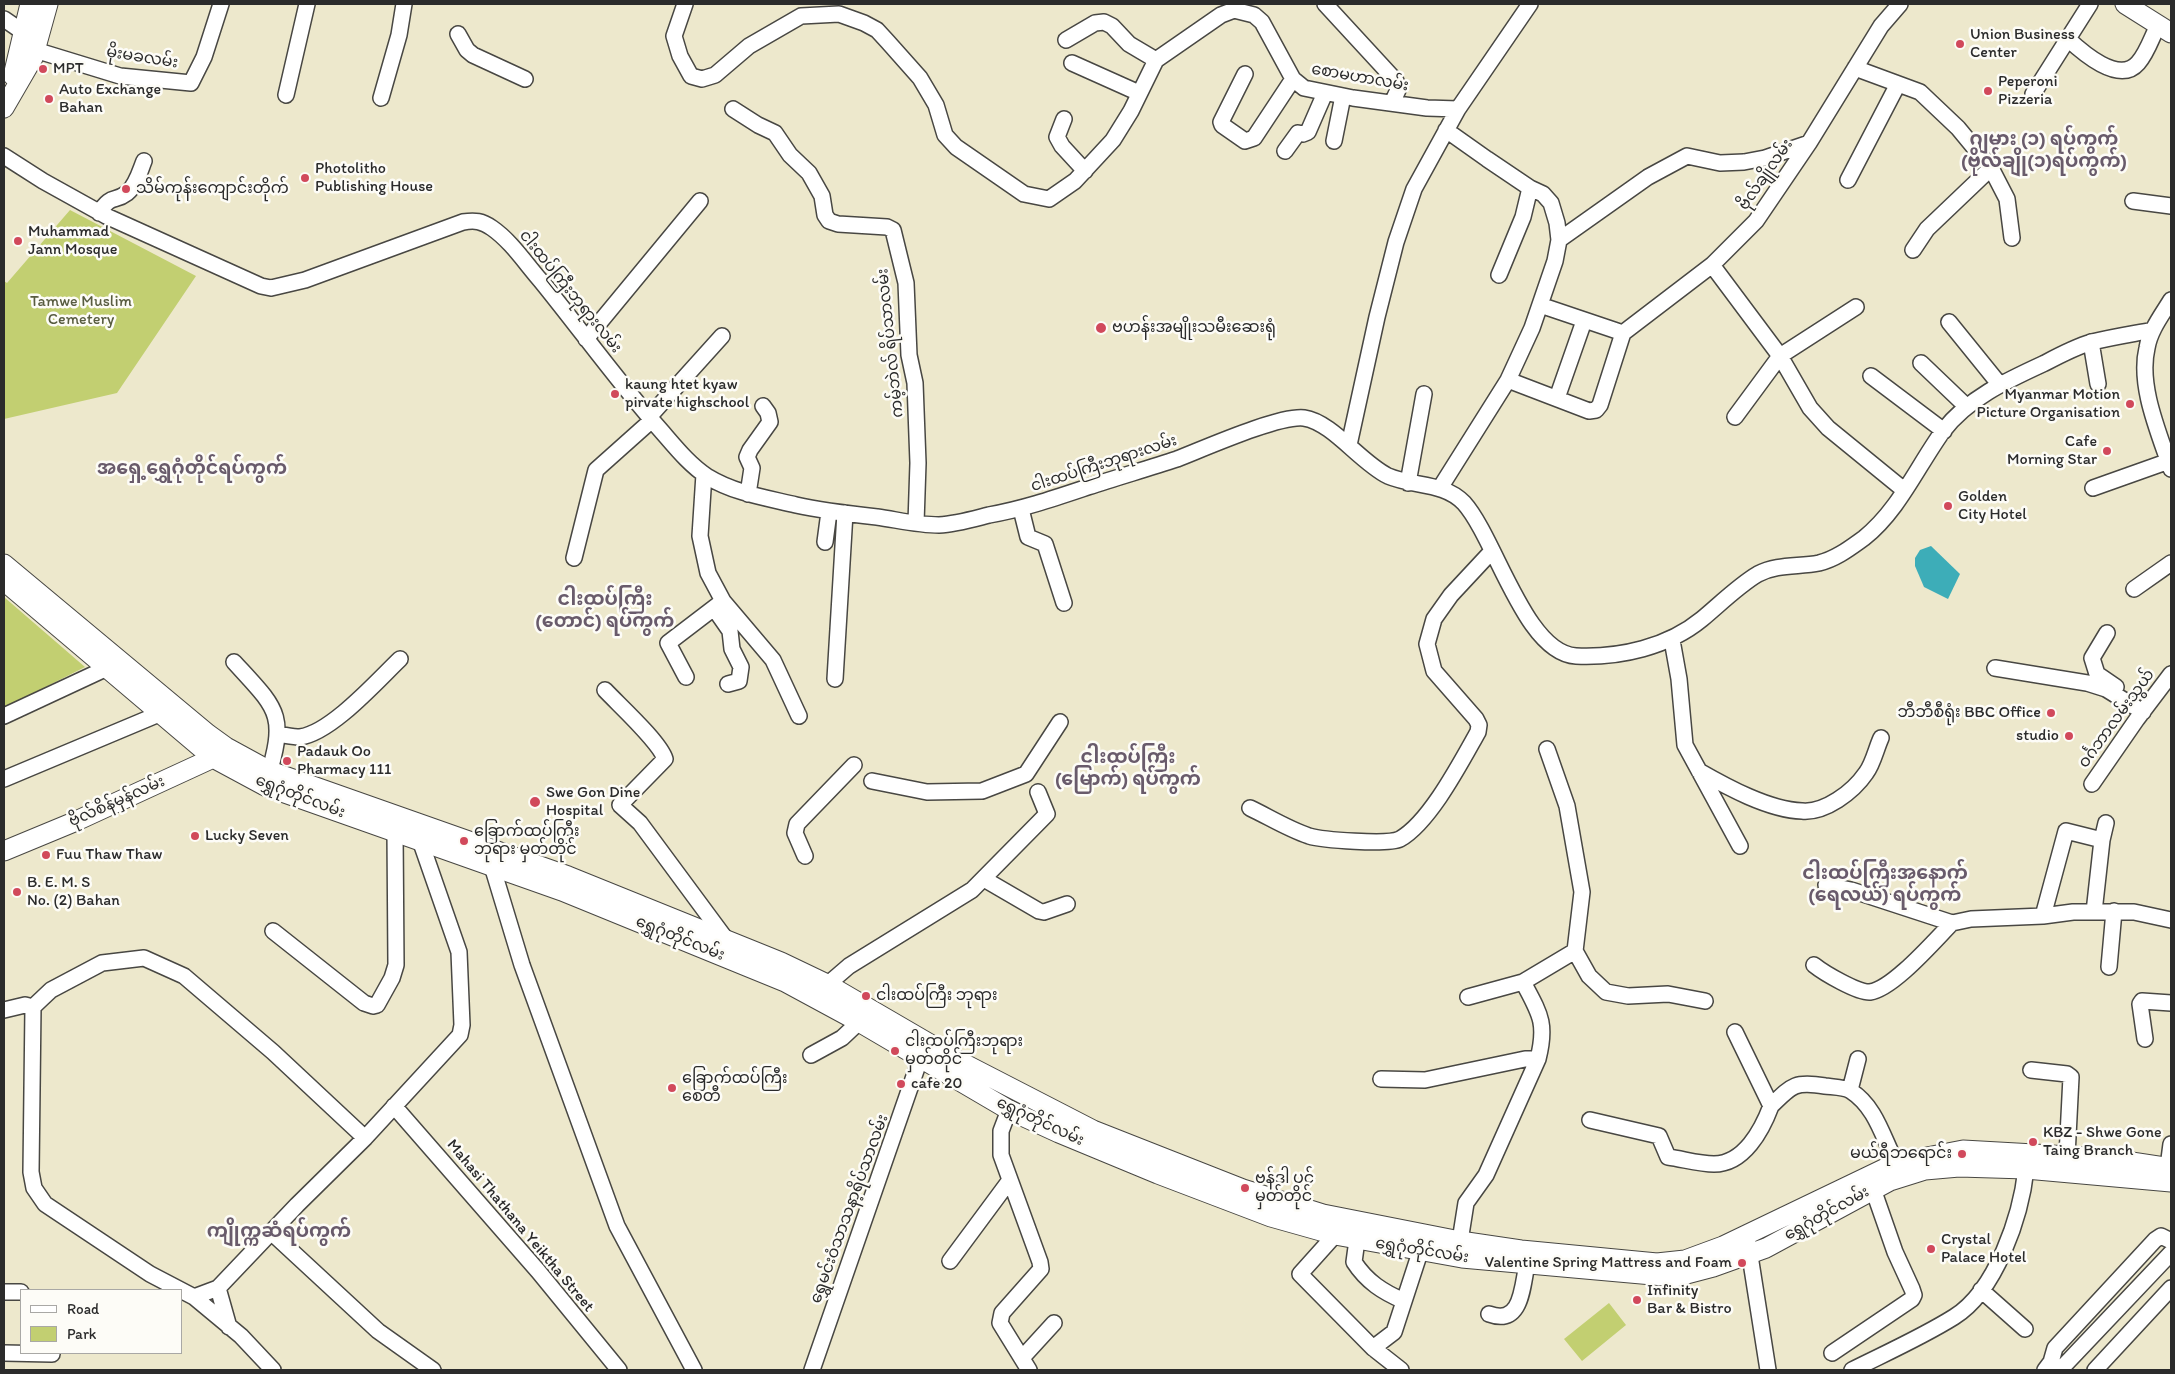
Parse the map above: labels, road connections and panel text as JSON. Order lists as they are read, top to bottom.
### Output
{
  "streets": {
    "main road": ["ရွှေဂုံတိုင်လမ်း", "ဗိုလ်စိန်မှန်လမ်း"],
    "street": [
      "မိုးမခလမ်း",
      "စောမဟာလမ်း",
      "ဗိုလ်ချိုလမ်း",
      "ငါးထပ်ကြီးဘုရားလမ်း",
      "ကမ့်ဘဲလ် ရိပ်သာလမ်း",
      "ဝင်္ဂဘာလမ်းသွယ်",
      "ရွှေမင်းဝံသာသနာ့ရိပ်သာလမ်း",
      "Mahasi Thathana Yeiktha Street"
    ]
  },
  "crossings": [
    ["ငါးထပ်ကြီးဘုရားလမ်း", "ကမ့်ဘဲလ် ရိပ်သာလမ်း"],
    ["ရွှေဂုံတိုင်လမ်း", "ဗိုလ်စိန်မှန်လမ်း"],
    ["ရွှေဂုံတိုင်လမ်း", "ရွှေမင်းဝံသာသနာ့ရိပ်သာလမ်း"]
  ],
  "districts": [
    "ဂျမား (၁) ရပ်ကွက် (ဗိုလ်ချို(၁)ရပ်ကွက်)",
    "အရှေ့ရွှေဂုံတိုင်ရပ်ကွက်",
    "ငါးထပ်ကြီး (တောင်) ရပ်ကွက်",
    "ငါးထပ်ကြီး (မြောက်) ရပ်ကွက်",
    "ငါးထပ်ကြီးအနောက် (ရေလယ်) ရပ်ကွက်",
    "ကျိုက္ကဆံရပ်ကွက်"
  ],
  "parks": ["Tamwe Muslim Cemetery"],
  "places": [
    "Union Business Center",
    "MPT",
    "Peperoni Pizzeria",
    "Auto Exchange Bahan",
    "Photolitho Publishing House",
    "သိမ်ကုန်းကျောင်းတိုက်",
    "Muhammad Jann Mosque",
    "ဗဟန်းအမျိုးသမီးဆေးရုံ",
    "kaung htet kyaw pirvate highschool",
    "Myanmar Motion Picture Organisation",
    "Cafe Morning Star",
    "Golden City Hotel",
    "ဘီဘီစီရုံး BBC Office",
    "studio",
    "Padauk Oo Pharmacy 111",
    "Swe Gon Dine Hospital",
    "Lucky Seven",
    "ခြောက်ထပ်ကြီး ဘုရား မှတ်တိုင်",
    "Fuu Thaw Thaw",
    "B. E. M. S No. (2) Bahan",
    "ငါးထပ်ကြီး ဘုရား",
    "ငါးထပ်ကြီးဘုရား မှတ်တိုင်",
    "cafe 20",
    "ခြောက်ထပ်ကြီး စေတီ",
    "KBZ - Shwe Gone Taing Branch",
    "မယ်ရီဘရောင်း",
    "ဗန်ဒါ ပင် မှတ်တိုင်",
    "Crystal Palace Hotel",
    "Valentine Spring Mattress and Foam",
    "Infinity Bar & Bistro"
  ],
  "legend": ["Road", "Park"]
}
